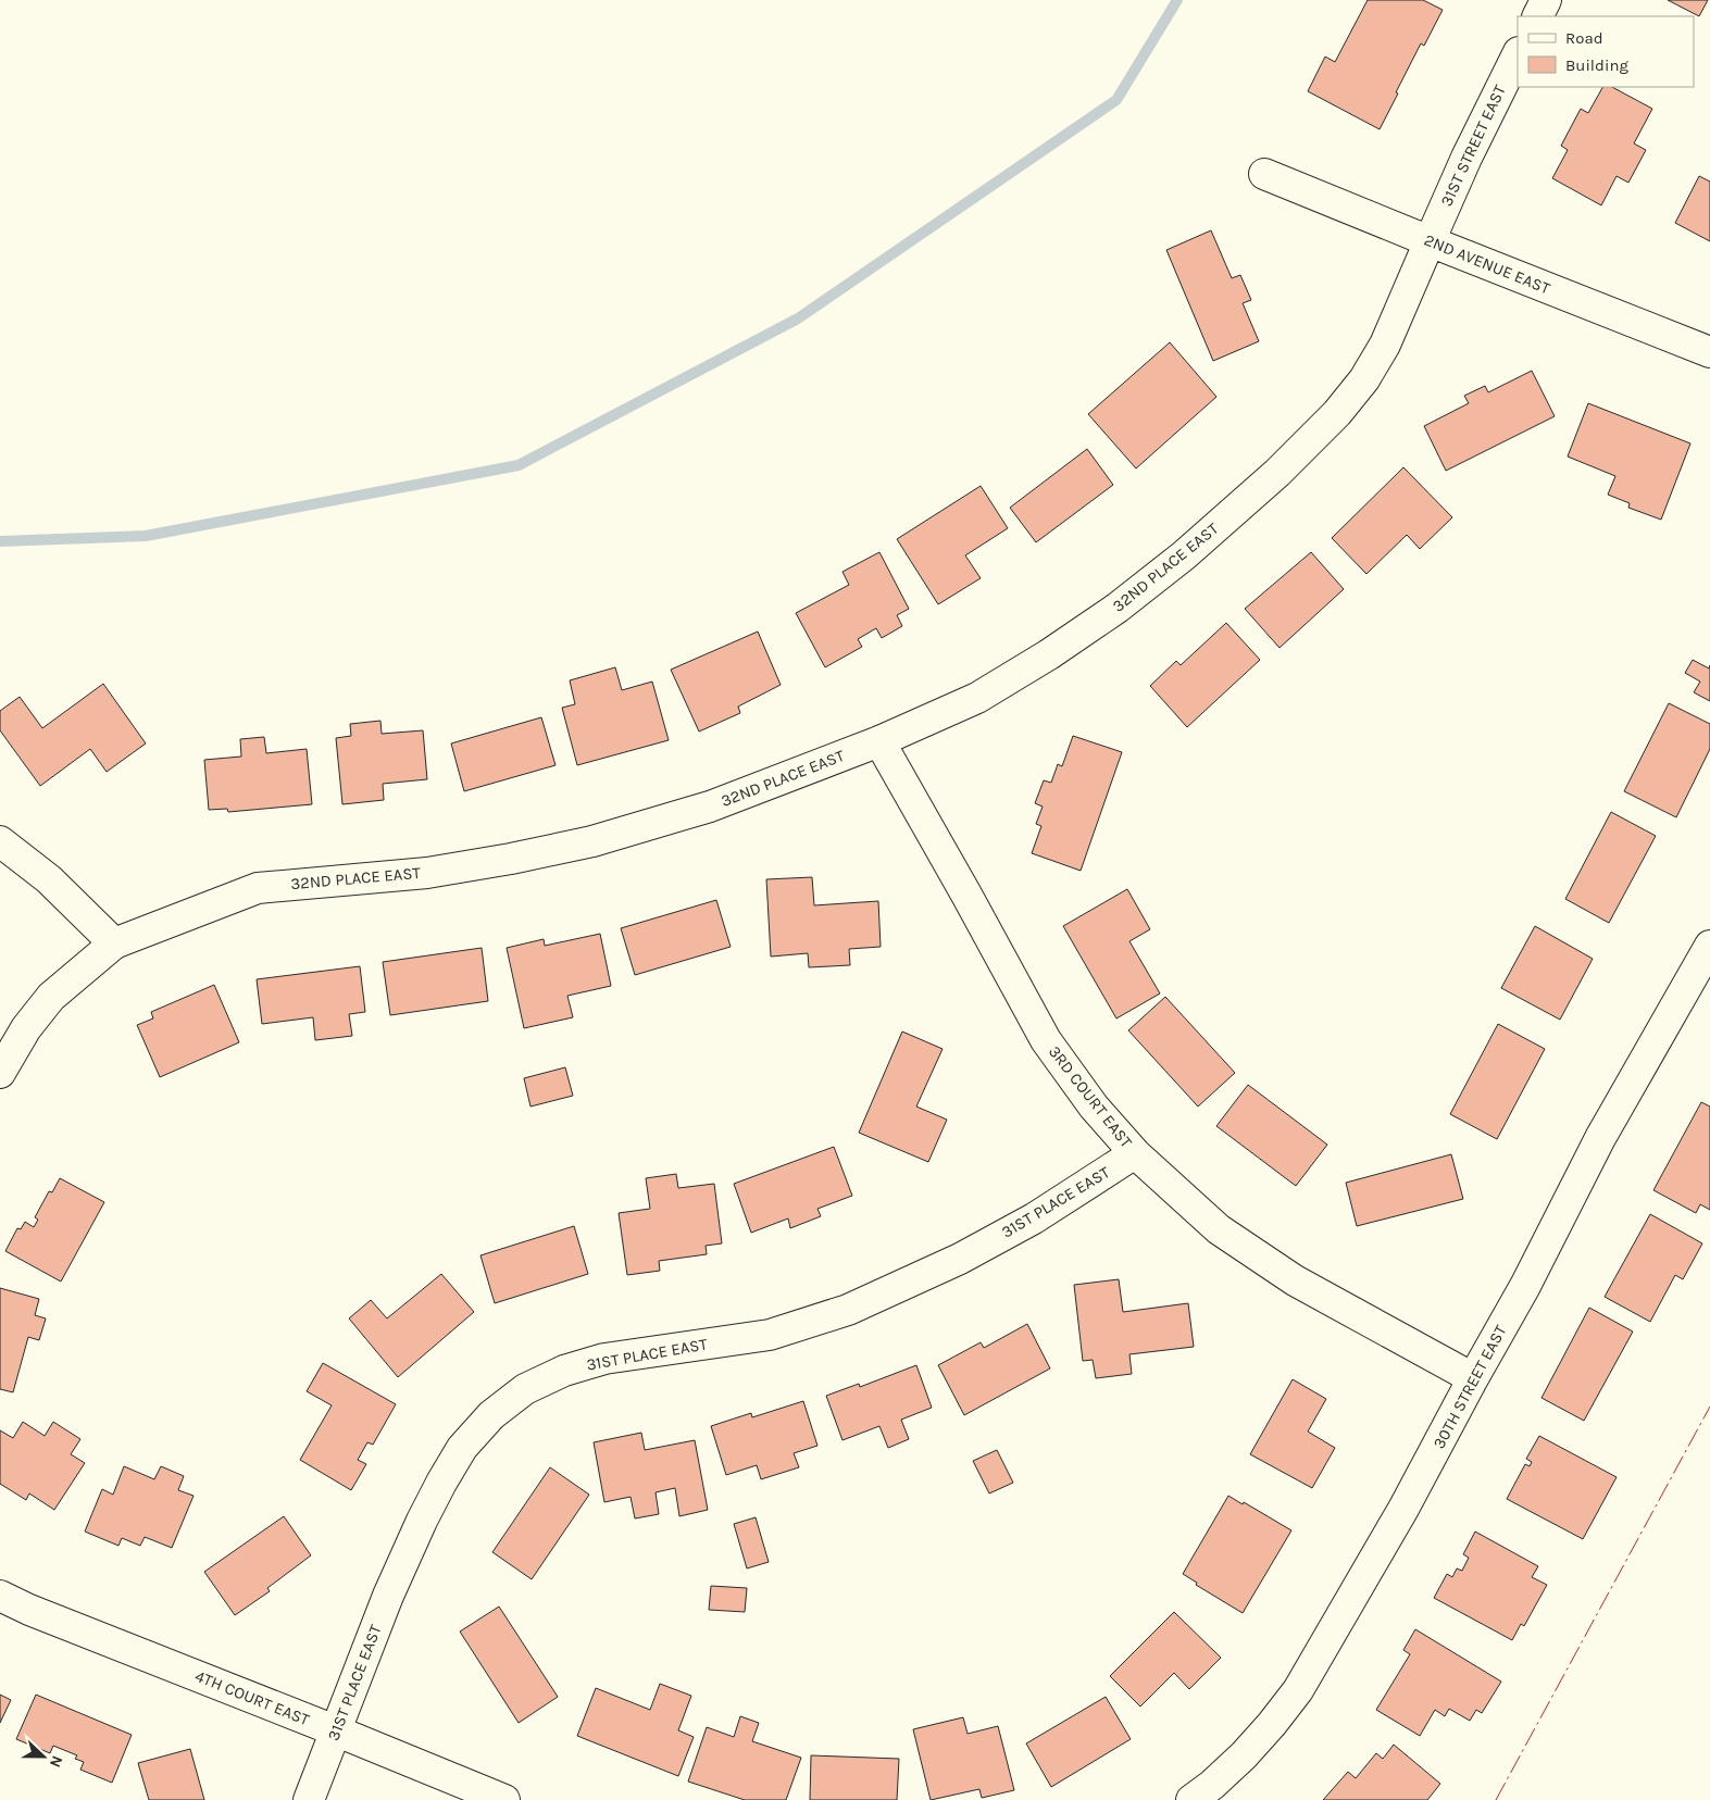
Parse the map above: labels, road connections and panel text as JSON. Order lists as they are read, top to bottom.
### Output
{
  "streets": {
    "street": [
      "31ST STREET EAST",
      "2ND AVENUE EAST",
      "32ND PLACE EAST",
      "3RD COURT EAST",
      "31ST PLACE EAST",
      "30TH STREET EAST",
      "4TH COURT EAST"
    ]
  },
  "crossings": [
    ["31ST STREET EAST", "2ND AVENUE EAST"],
    ["31ST STREET EAST", "32ND PLACE EAST"],
    ["2ND AVENUE EAST", "32ND PLACE EAST"],
    ["32ND PLACE EAST", "3RD COURT EAST"],
    ["3RD COURT EAST", "31ST PLACE EAST"],
    ["3RD COURT EAST", "30TH STREET EAST"],
    ["31ST PLACE EAST", "4TH COURT EAST"]
  ],
  "legend": ["Road", "Building"],
  "north": "right"
}
